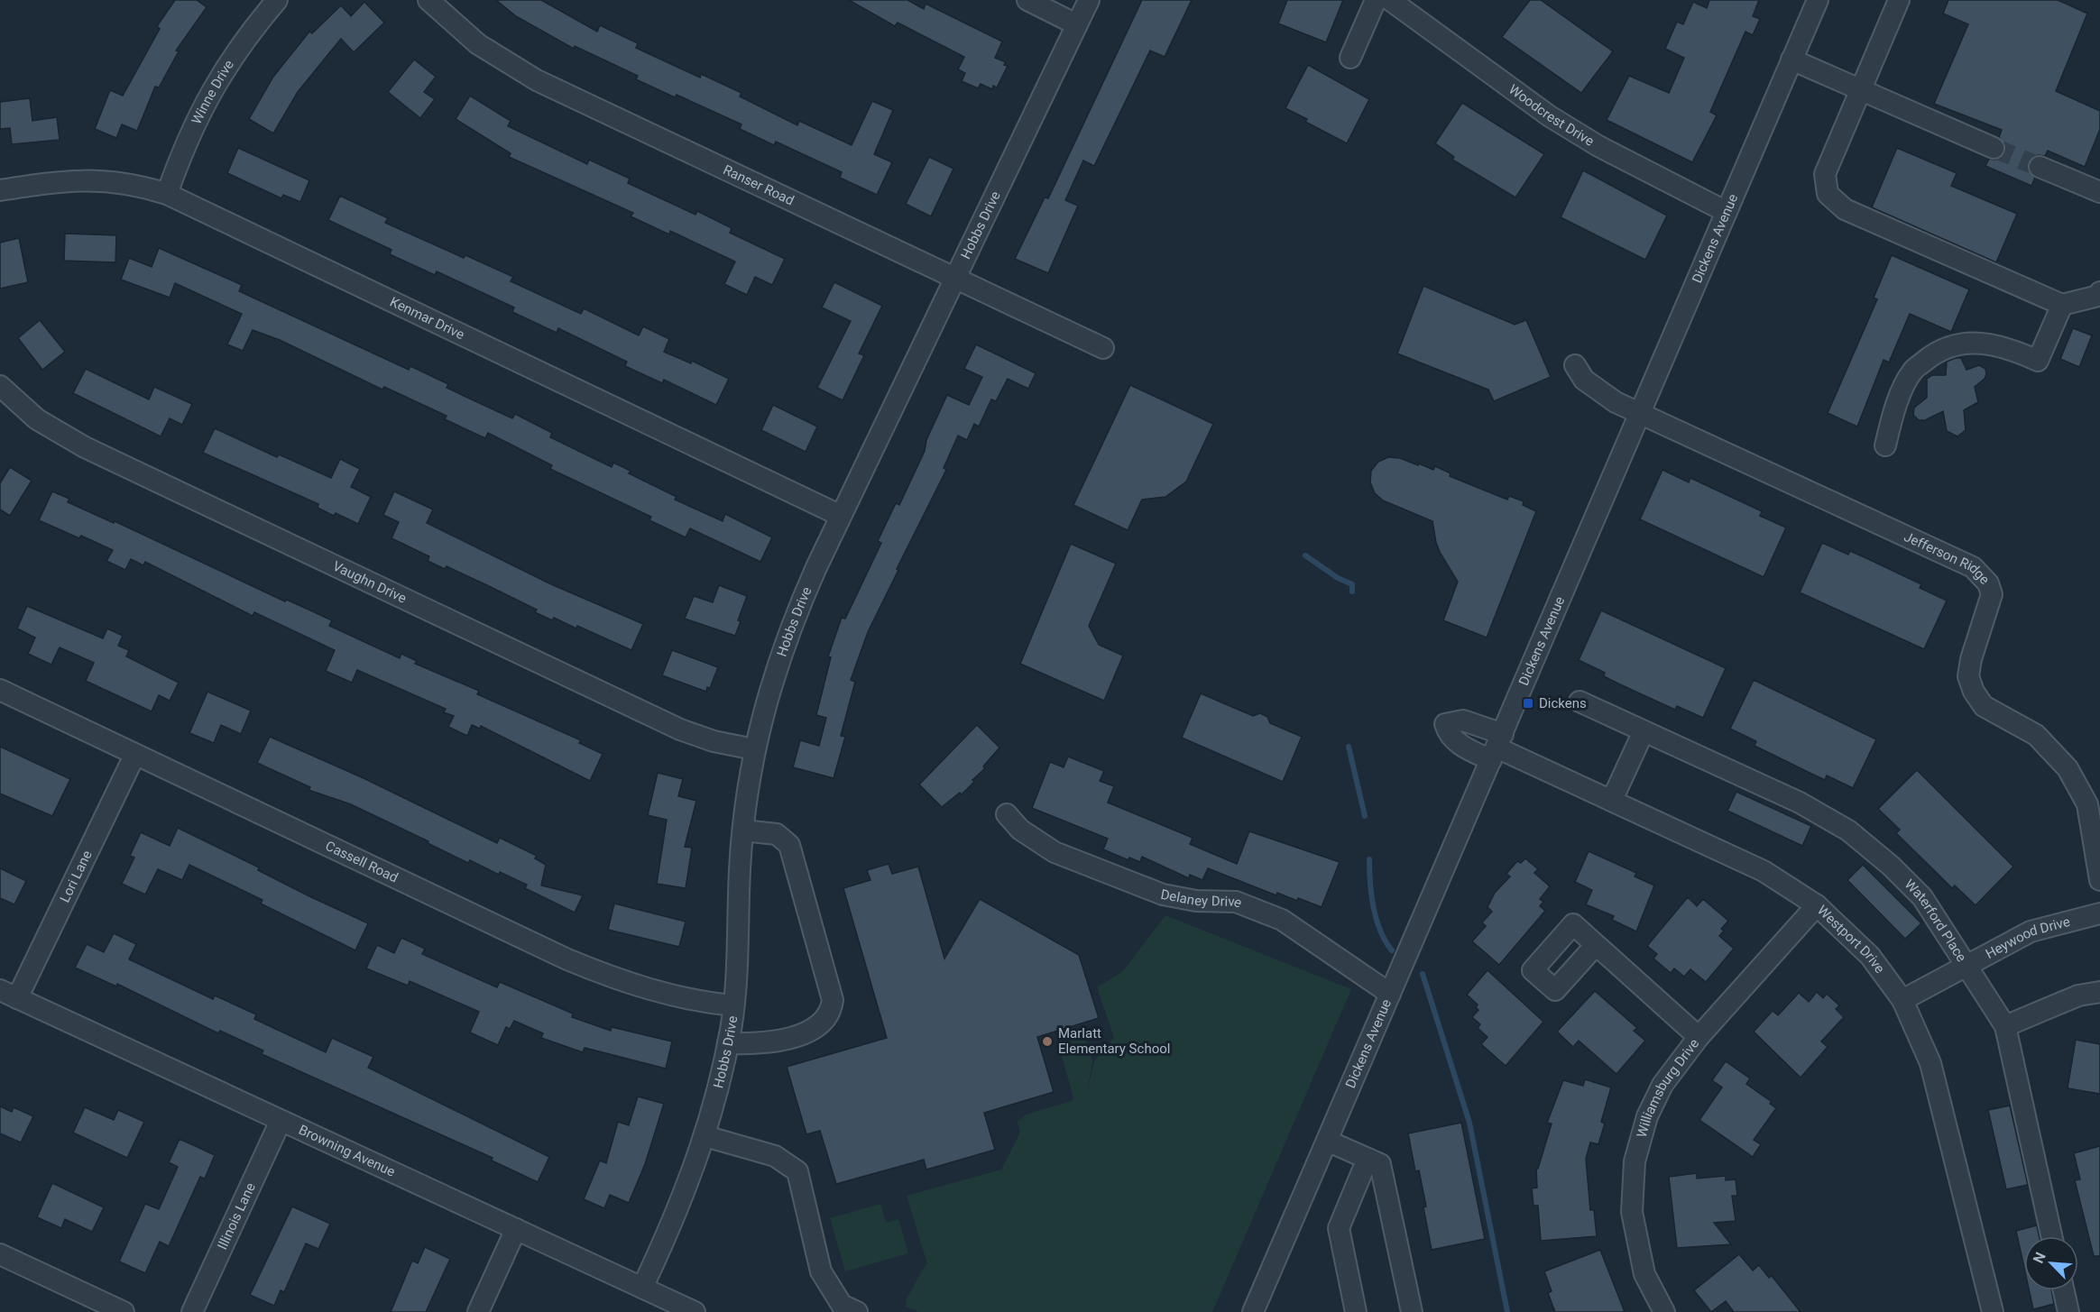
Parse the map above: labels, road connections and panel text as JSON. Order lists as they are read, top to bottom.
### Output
{
  "streets": {
    "street": [
      "Winne Drive",
      "Woodcrest Drive",
      "Ranser Road",
      "Hobbs Drive",
      "Dickens Avenue",
      "Kenmar Drive",
      "Jefferson Ridge",
      "Vaughn Drive",
      "Cassell Road",
      "Lori Lane",
      "Delaney Drive",
      "Waterford Place",
      "Heywood Drive",
      "Westport Drive",
      "Williamsburg Drive",
      "Browning Avenue",
      "Illinois Lane"
    ]
  },
  "crossings": [
    ["Winne Drive", "Kenmar Drive"],
    ["Woodcrest Drive", "Dickens Avenue"],
    ["Ranser Road", "Hobbs Drive"],
    ["Hobbs Drive", "Kenmar Drive"],
    ["Hobbs Drive", "Vaughn Drive"],
    ["Hobbs Drive", "Cassell Road"],
    ["Hobbs Drive", "Browning Avenue"],
    ["Dickens Avenue", "Jefferson Ridge"],
    ["Dickens Avenue", "Delaney Drive"],
    ["Dickens Avenue", "Westport Drive"],
    ["Cassell Road", "Lori Lane"],
    ["Lori Lane", "Browning Avenue"],
    ["Waterford Place", "Heywood Drive"],
    ["Heywood Drive", "Westport Drive"],
    ["Westport Drive", "Williamsburg Drive"],
    ["Browning Avenue", "Illinois Lane"]
  ],
  "places": {
    "transit": ["Dickens"],
    "other": ["Marlatt Elementary School"]
  },
  "north": "top left"
}
